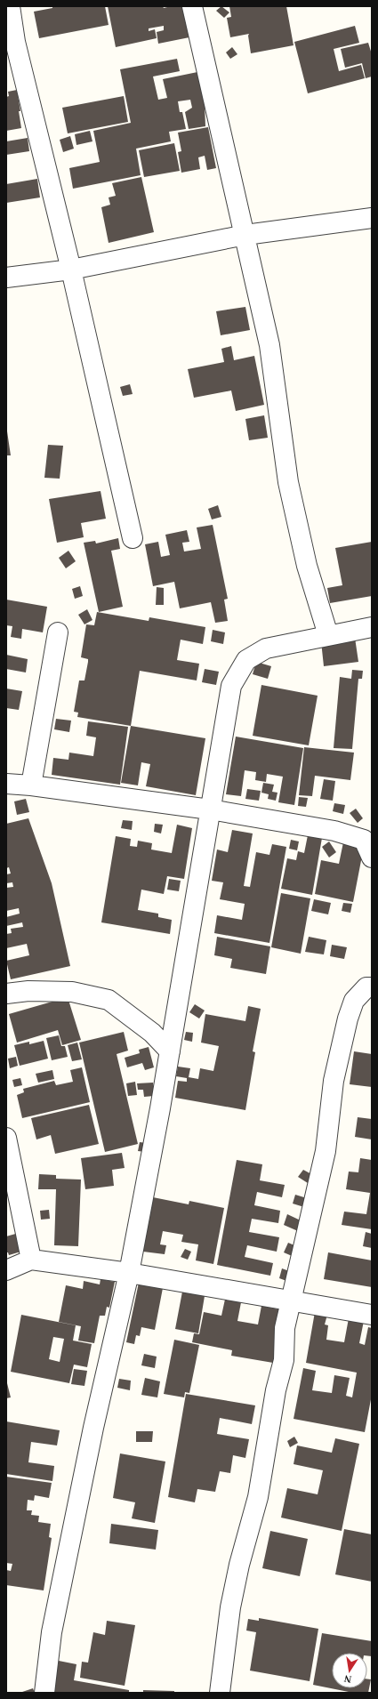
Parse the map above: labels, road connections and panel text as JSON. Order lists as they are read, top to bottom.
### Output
{
  "north": "bottom"
}
